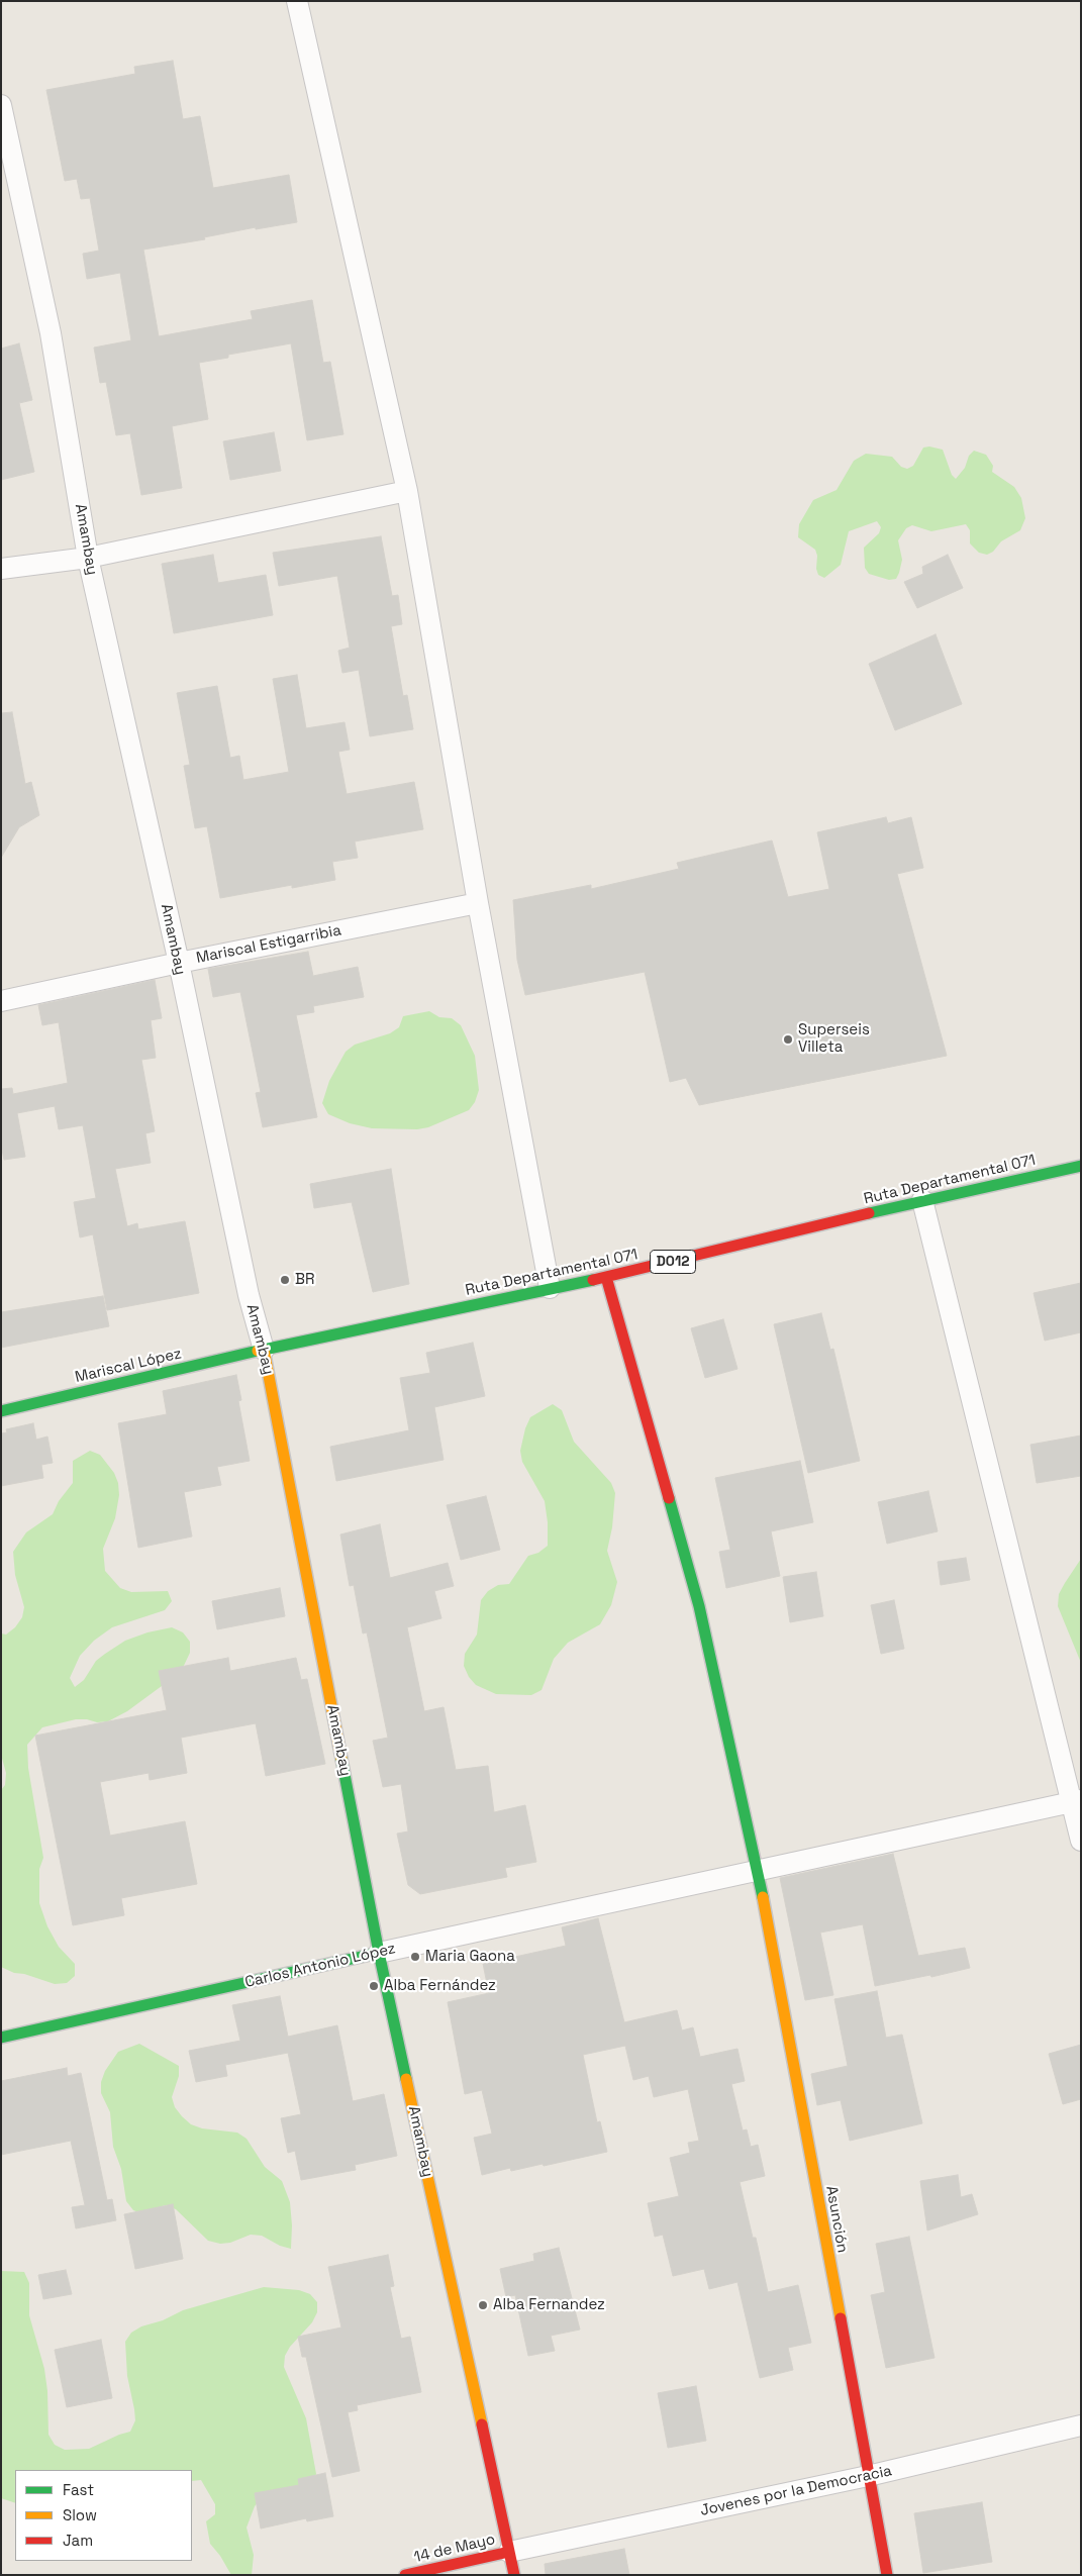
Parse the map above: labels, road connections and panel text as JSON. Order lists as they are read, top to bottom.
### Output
{
  "streets": {
    "main road": [
      "Amambay",
      "Ruta Departamental 071",
      "D012",
      "Mariscal López",
      "Carlos Antonio López",
      "Asunción",
      "14 de Mayo"
    ],
    "street": ["Mariscal Estigarribia", "Jovenes por la Democracia"]
  },
  "crossings": [
    ["Amambay", "Mariscal Estigarribia"],
    ["Amambay", "Ruta Departamental 071"],
    ["Amambay", "Mariscal López"],
    ["Amambay", "Carlos Antonio López"],
    ["Amambay", "Jovenes por la Democracia"],
    ["Amambay", "14 de Mayo"],
    ["Ruta Departamental 071", "Mariscal López"],
    ["Ruta Departamental 071", "Asunción"],
    ["Carlos Antonio López", "Asunción"],
    ["Asunción", "Jovenes por la Democracia"],
    ["Jovenes por la Democracia", "14 de Mayo"]
  ],
  "places": [
    "Superseis Villeta",
    "BR",
    "Maria Gaona",
    "Alba Fernández",
    "Alba Fernandez"
  ],
  "legend": ["Fast", "Slow", "Jam"]
}
